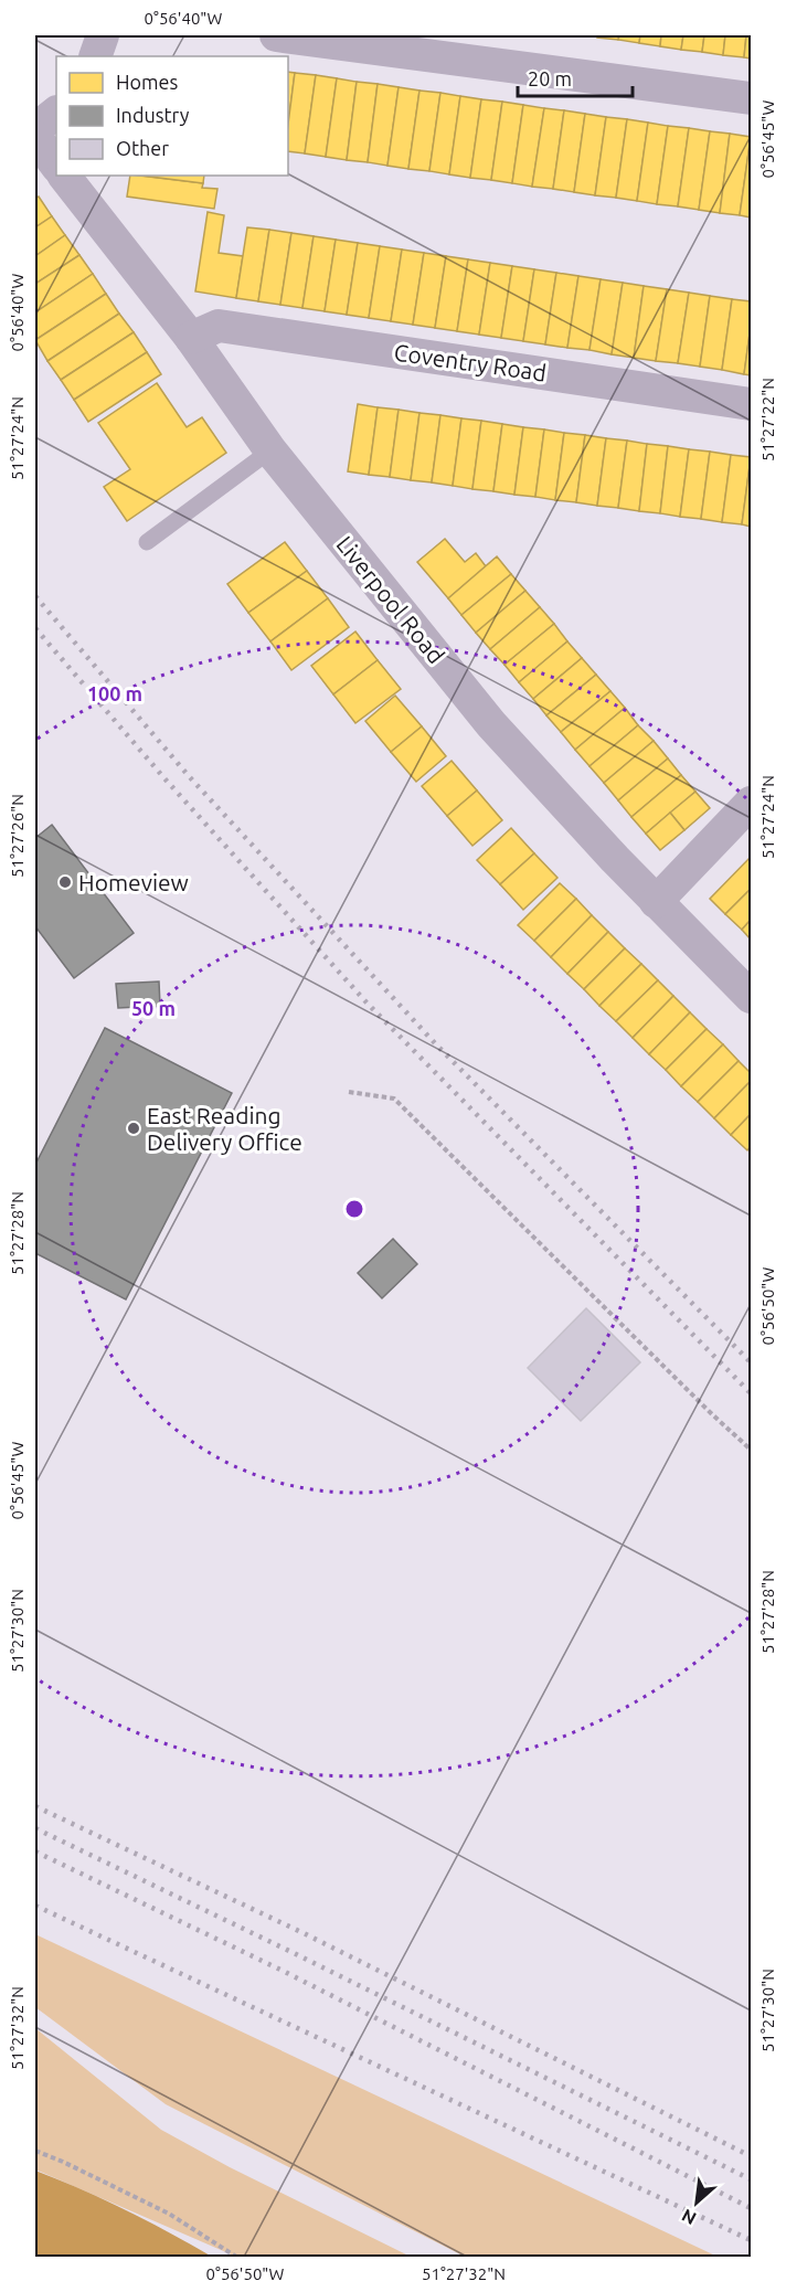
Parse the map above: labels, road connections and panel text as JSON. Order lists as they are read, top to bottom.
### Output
{
  "streets": {
    "street": ["Coventry Road", "Liverpool Road"]
  },
  "crossings": [
    ["Coventry Road", "Liverpool Road"]
  ],
  "places": ["Homeview", "East Reading Delivery Office"],
  "legend": ["Homes", "Industry", "Other"],
  "scale_bar": "20 m",
  "north": "bottom left",
  "coordinates": [
    "0°56'40\"W",
    "0°56'45\"W",
    "51°27'22\"N",
    "51°27'24\"N",
    "51°27'26\"N",
    "51°27'28\"N",
    "0°56'50\"W",
    "51°27'30\"N",
    "51°27'32\"N"
  ],
  "rings": ["100 m", "50 m"]
}
